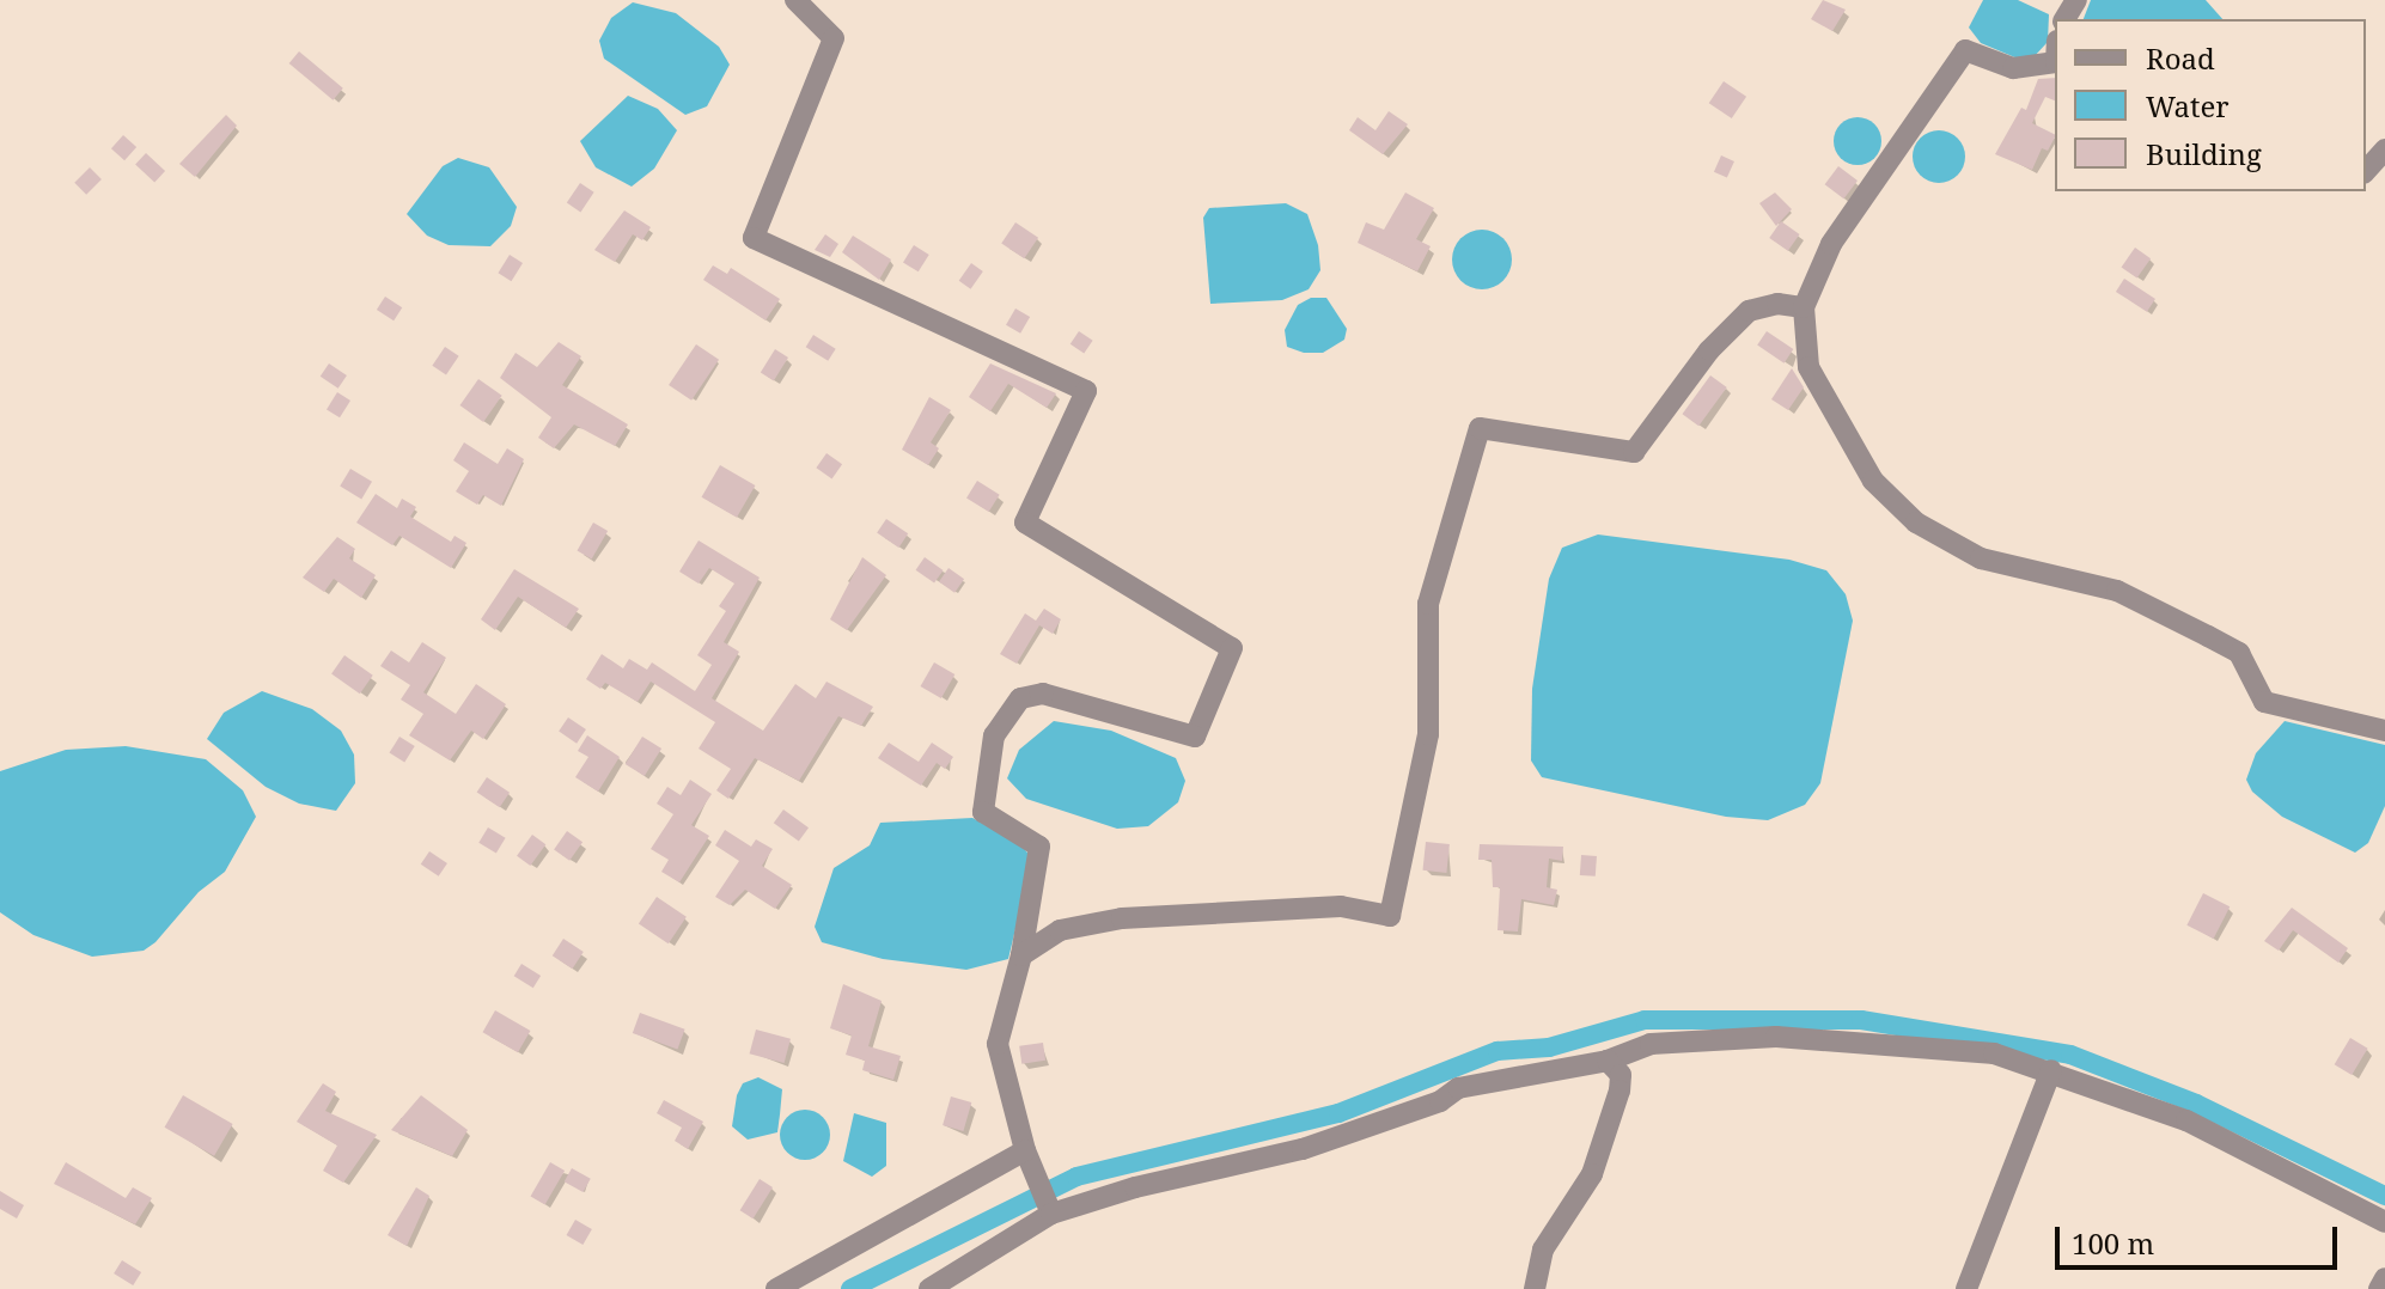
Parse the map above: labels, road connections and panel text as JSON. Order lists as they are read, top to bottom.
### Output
{
  "legend": ["Road", "Water", "Building"],
  "scale_bar": "100 m"
}
